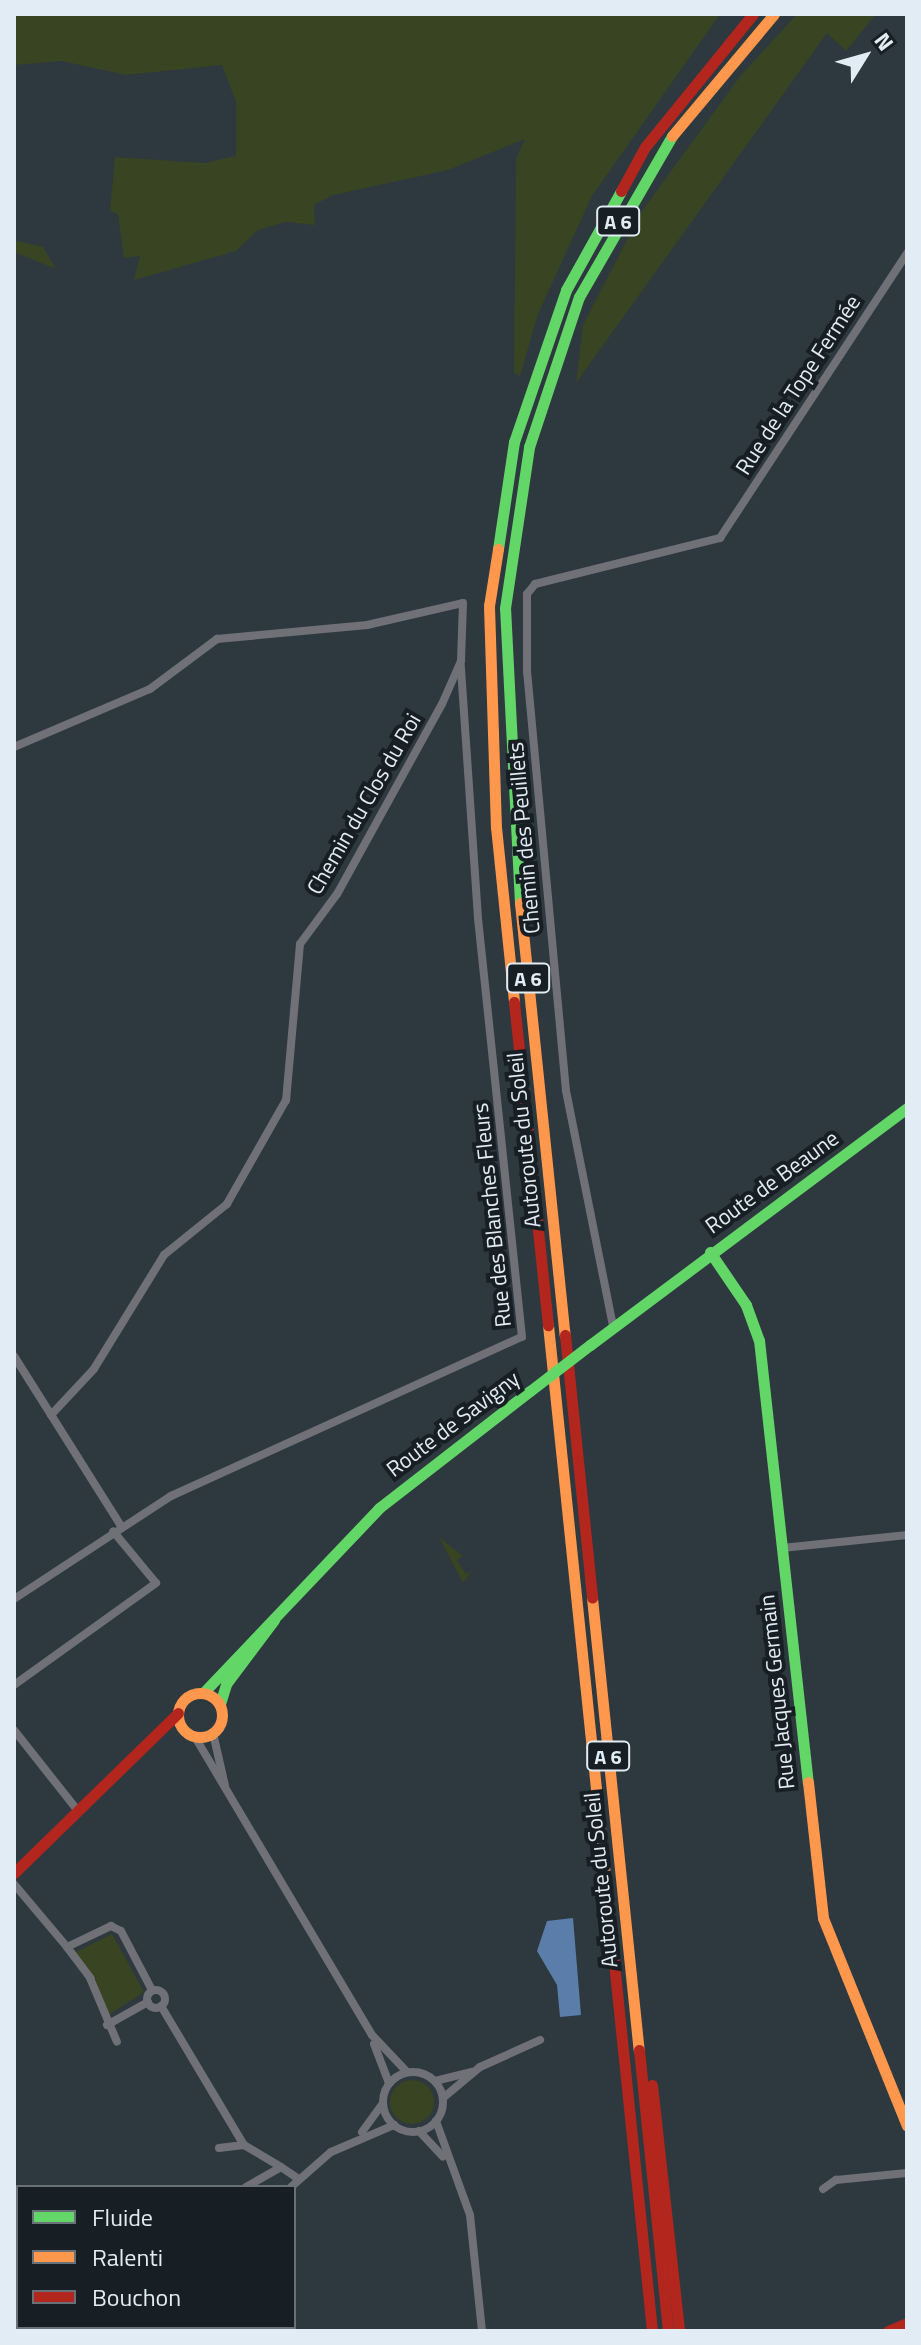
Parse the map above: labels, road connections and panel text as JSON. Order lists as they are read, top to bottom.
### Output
{
  "streets": {
    "main road": [
      "A 6",
      "Autoroute du Soleil",
      "Route de Beaune",
      "Route de Savigny",
      "Rue Jacques Germain"
    ],
    "street": [
      "Rue de la Tope Fermée",
      "Chemin du Clos du Roi",
      "Chemin des Peuillets",
      "Rue des Blanches Fleurs"
    ]
  },
  "crossings": [
    ["Rue de la Tope Fermée", "Chemin des Peuillets"],
    ["Chemin du Clos du Roi", "Rue des Blanches Fleurs"],
    ["Chemin des Peuillets", "Route de Savigny"],
    ["Route de Beaune", "Route de Savigny"],
    ["Route de Beaune", "Rue Jacques Germain"]
  ],
  "legend": ["Fluide", "Ralenti", "Bouchon"],
  "north": "top right"
}
